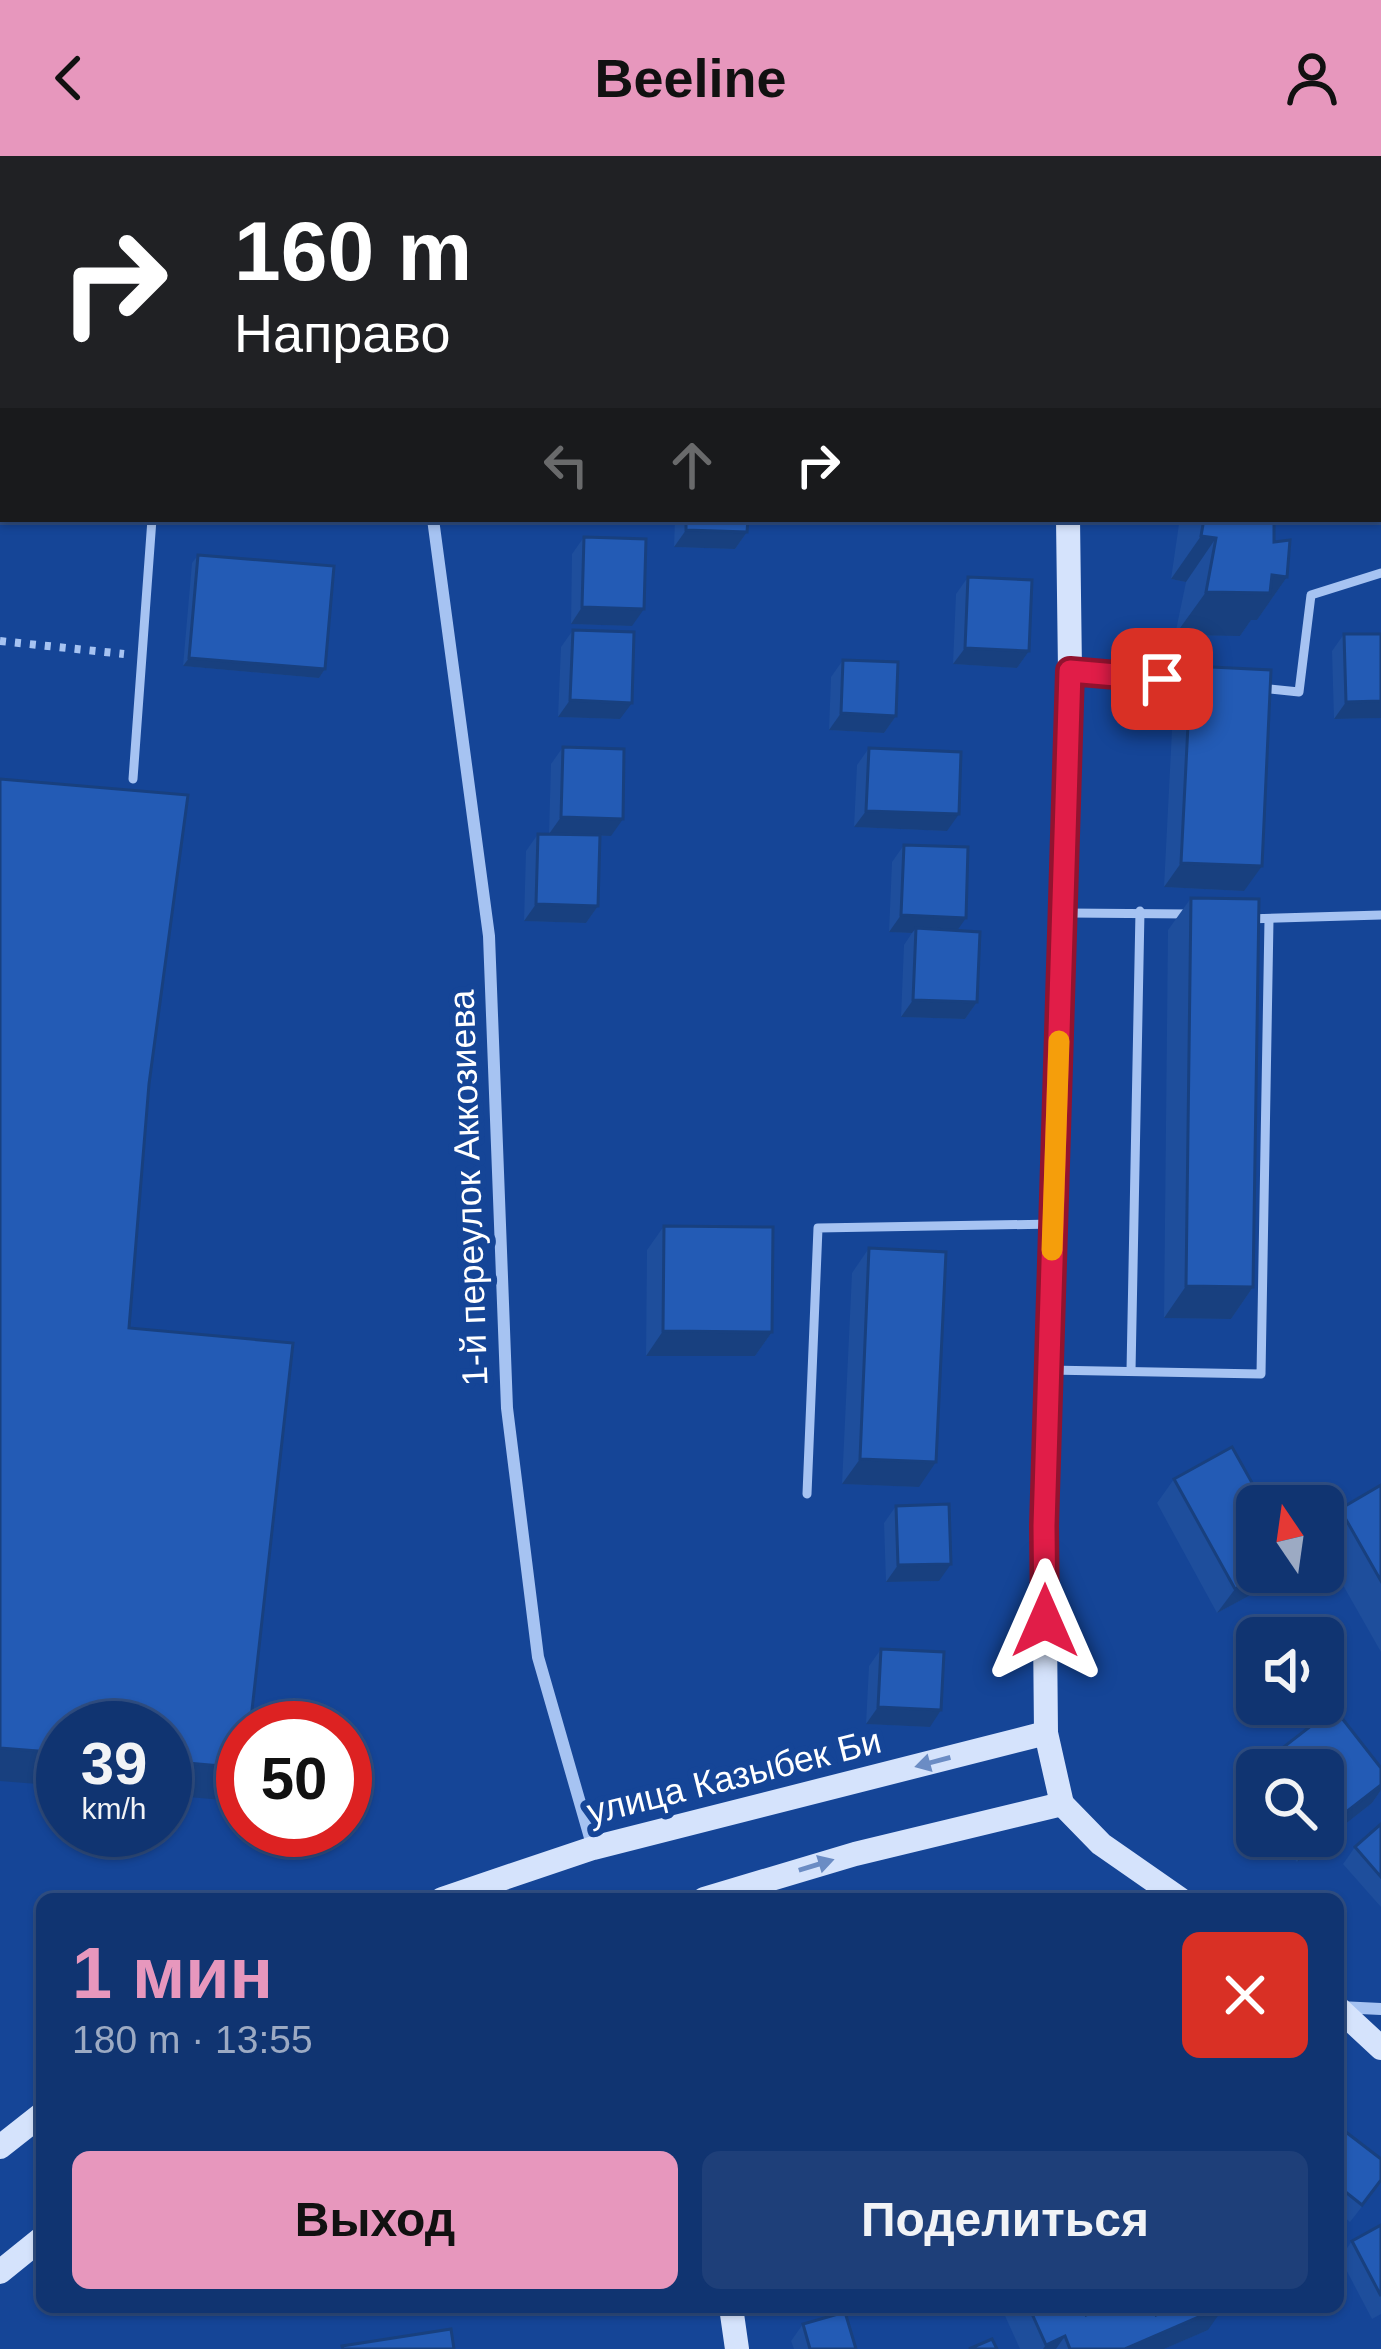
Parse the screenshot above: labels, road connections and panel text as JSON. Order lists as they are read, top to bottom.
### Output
{
  "streets": {
    "main road": ["улица Казыбек Би"],
    "street": ["1-й переулок Аккозиева"]
  },
  "crossings": [
    ["1-й переулок Аккозиева", "улица Казыбек Би"]
  ],
  "north": "top",
  "page": {
    "header": "Beeline",
    "turn": ["160 m", "Направо"],
    "speed": "39 km/h",
    "limit": "50",
    "heading": ["1 мин", "180 m · 13:55"],
    "buttons": ["Выход", "Поделиться"]
  }
}
